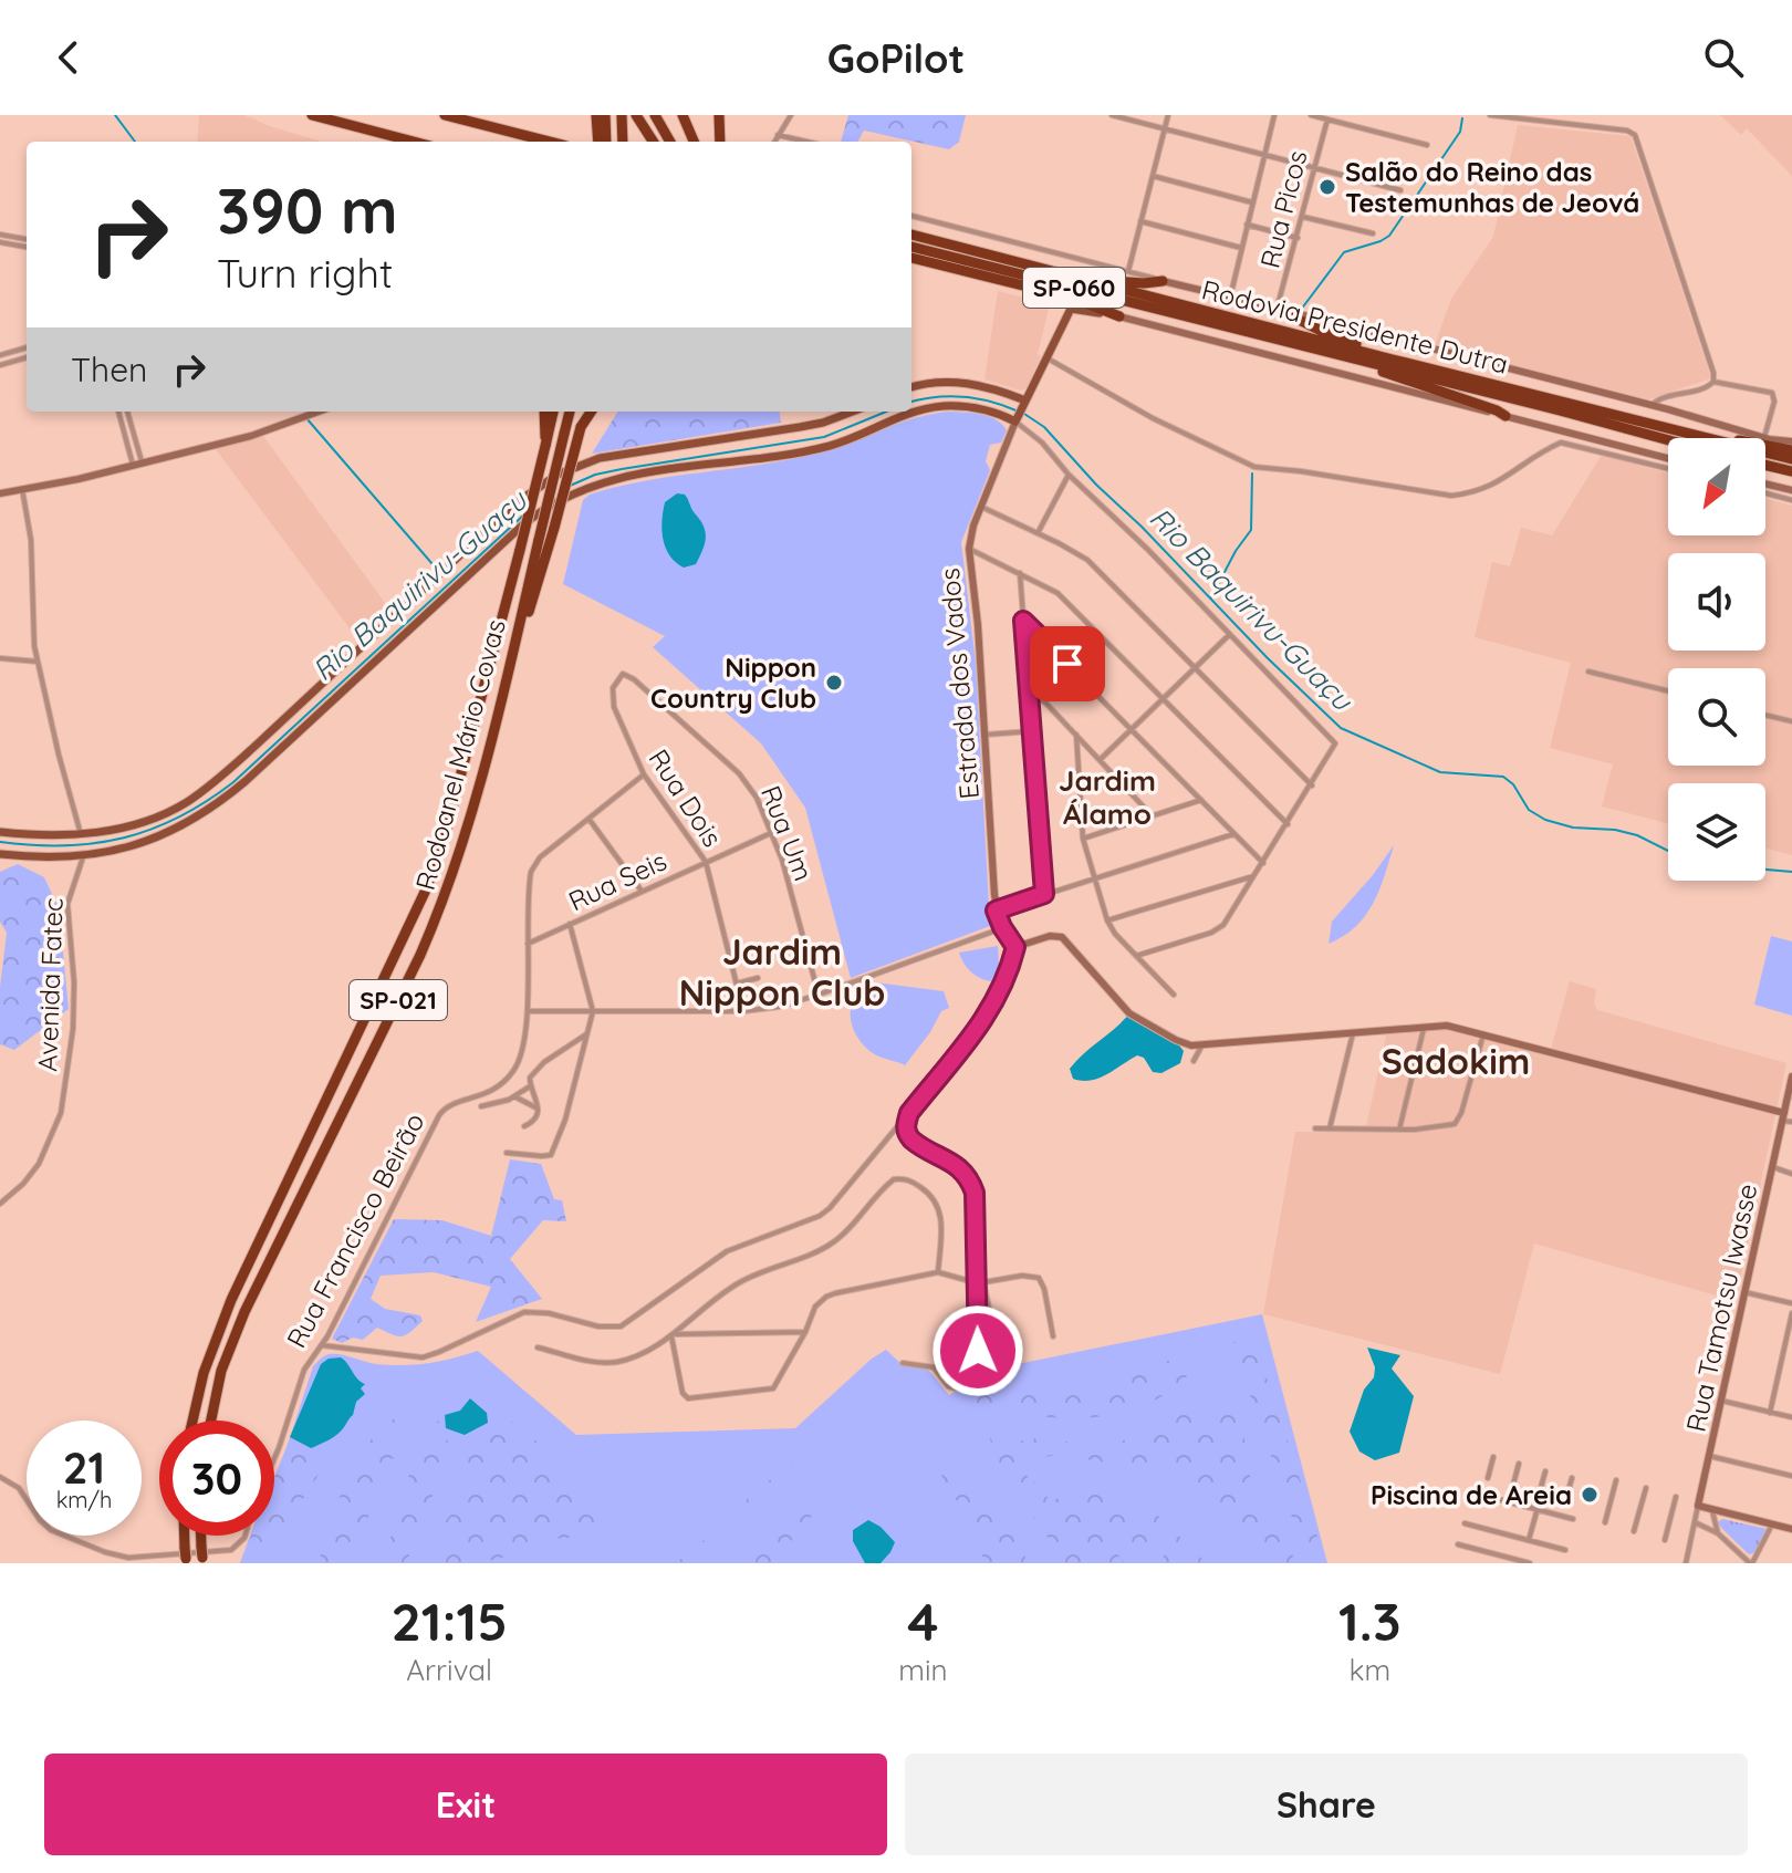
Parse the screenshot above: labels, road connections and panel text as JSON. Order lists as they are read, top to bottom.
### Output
{
  "streets": {
    "highway": [
      "SP-060",
      "Rodovia Presidente Dutra",
      "Rodoanel Mário Covas",
      "SP-021"
    ],
    "street": [
      "Rua Picos",
      "Estrada dos Vados",
      "Rua Dois",
      "Rua Um",
      "Rua Seis",
      "Avenida Fatec",
      "Rua Francisco Beirão",
      "Rua Tamotsu Iwasse"
    ]
  },
  "crossings": [
    ["Rua Dois", "Rua Um"],
    ["Rua Dois", "Rua Seis"],
    ["Rua Dois", "Rua Francisco Beirão"],
    ["Rua Um", "Rua Seis"],
    ["Rua Seis", "Rua Francisco Beirão"]
  ],
  "districts": ["Jardim Álamo", "Jardim Nippon Club", "Sadokim"],
  "water": ["Rio Baquirivu-Guaçu"],
  "places": ["Salão do Reino das Testemunhas de Jeová", "Nippon Country Club", "Piscina de Areia"],
  "north": "bottom left",
  "page": {
    "header": "GoPilot",
    "turn": ["390 m", "Turn right"],
    "then": "Then",
    "speed": "21 km/h",
    "limit": "30",
    "eta": [
      "21:15",
      "Arrival",
      "4",
      "min",
      "1.3",
      "km"
    ],
    "buttons": ["Exit", "Share"]
  }
}
